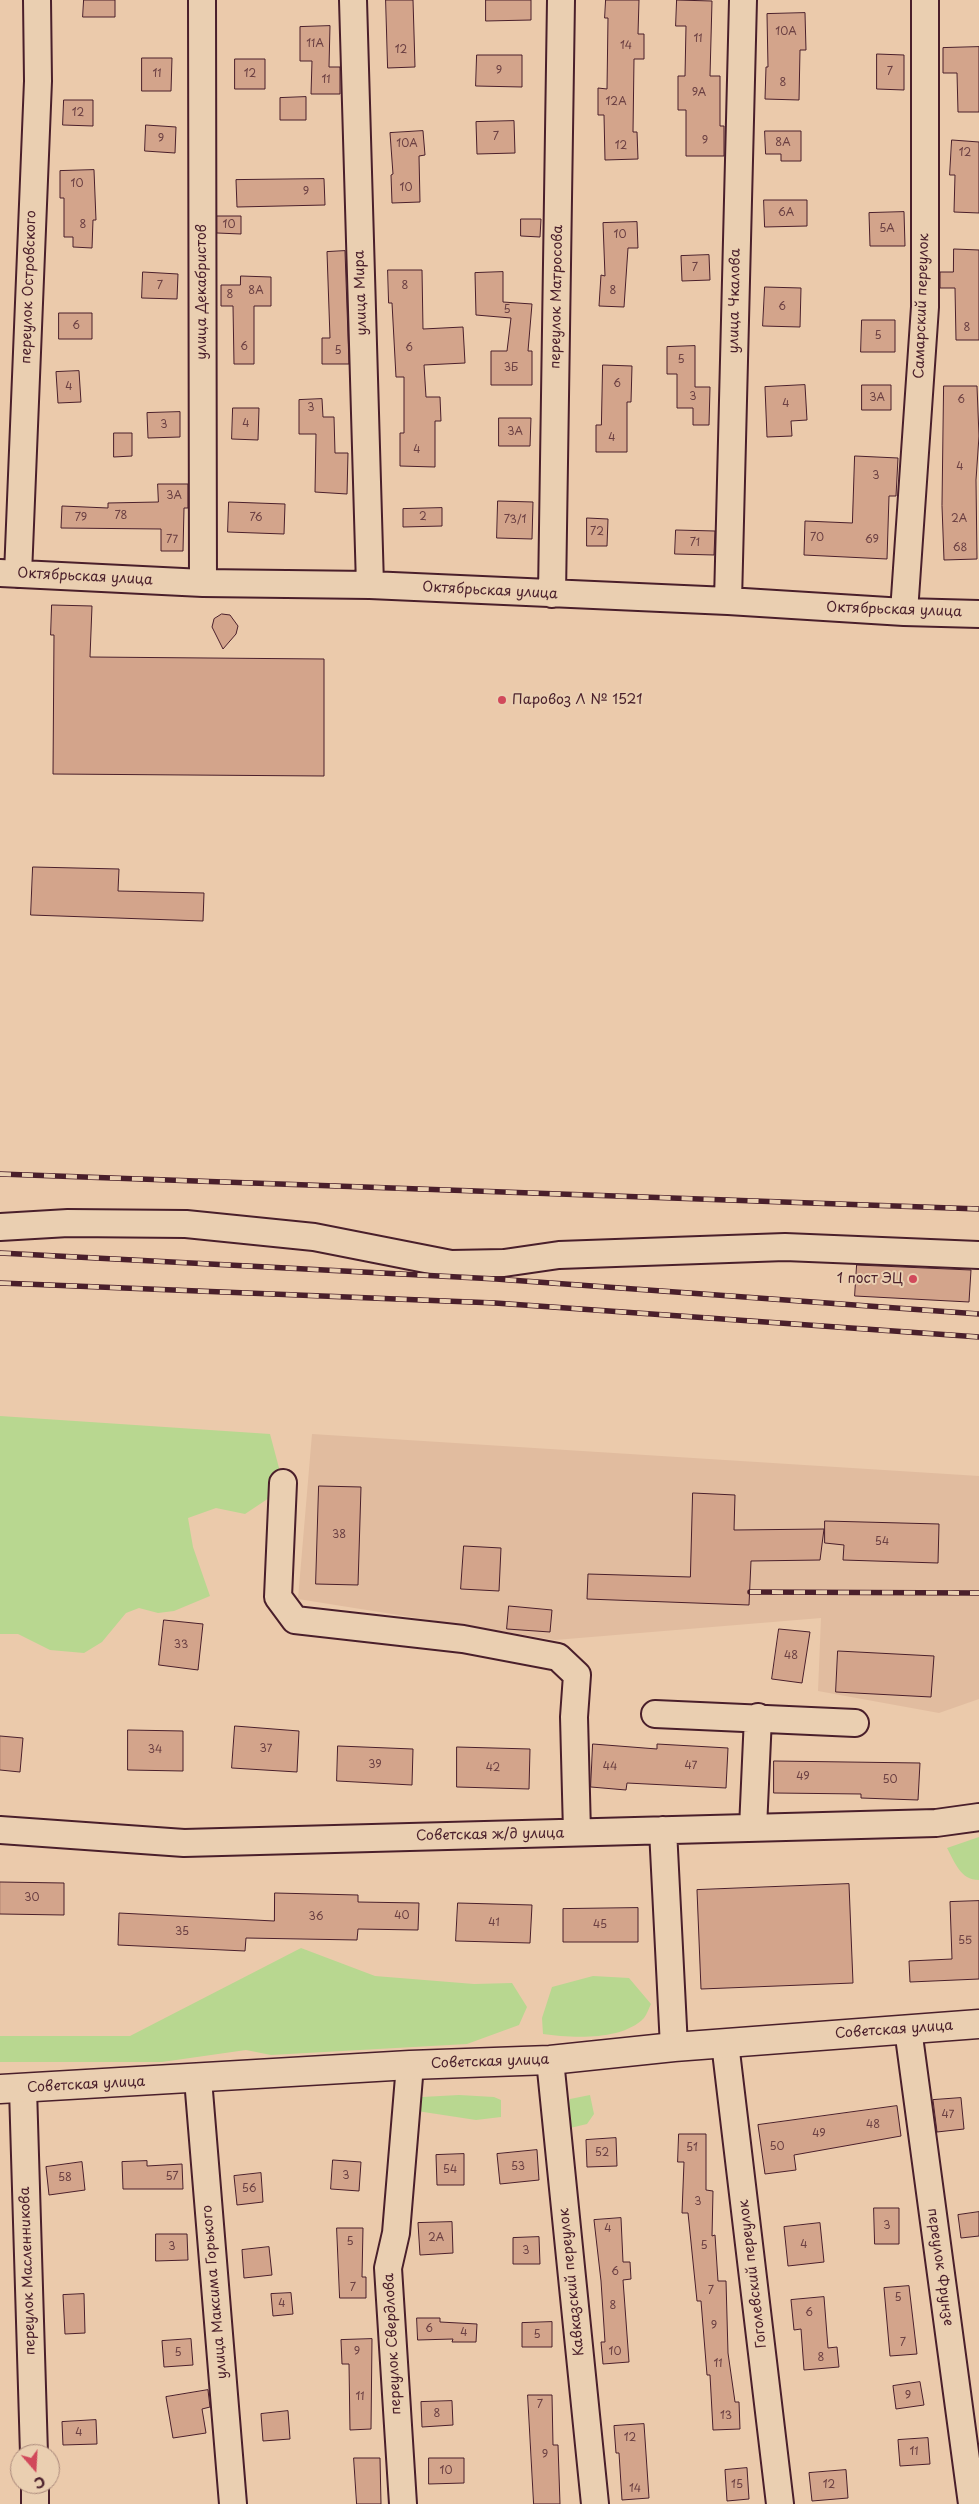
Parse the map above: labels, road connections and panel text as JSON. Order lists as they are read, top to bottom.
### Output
{
  "streets": {
    "main road": ["Советская улица"],
    "street": [
      "переулок Островского",
      "улица Декабристов",
      "улица Мира",
      "переулок Матросова",
      "улица Чкалова",
      "Самарский переулок",
      "Октябрьская улица",
      "Советская ж/д улица",
      "переулок Фрунзе",
      "переулок Масленникова",
      "Гоголевский переулок",
      "Кавказский переулок",
      "улица Максима Горького",
      "переулок Свердлова"
    ]
  },
  "crossings": [
    ["переулок Островского", "Октябрьская улица"],
    ["улица Декабристов", "Октябрьская улица"],
    ["улица Мира", "Октябрьская улица"],
    ["переулок Матросова", "Октябрьская улица"],
    ["улица Чкалова", "Октябрьская улица"],
    ["Самарский переулок", "Октябрьская улица"],
    ["Советская улица", "переулок Фрунзе"],
    ["Советская улица", "переулок Масленникова"],
    ["Советская улица", "Гоголевский переулок"],
    ["Советская улица", "Кавказский переулок"],
    ["Советская улица", "улица Максима Горького"],
    ["Советская улица", "переулок Свердлова"]
  ],
  "places": ["Паровоз Л № 1521", "1 пост ЭЦ"],
  "house_numbers": [
    "10А",
    "11",
    "11А",
    "14",
    "12",
    "9",
    "7",
    "11",
    "12",
    "11",
    "8",
    "9А",
    "12А",
    "12",
    "7",
    "9",
    "9",
    "8А",
    "10А",
    "12",
    "12",
    "10",
    "10",
    "9",
    "6А",
    "8",
    "10",
    "5А",
    "10",
    "7",
    "7",
    "8",
    "8А",
    "8",
    "8",
    "6",
    "5",
    "6",
    "8",
    "5",
    "6",
    "6",
    "5",
    "5",
    "3Б",
    "6",
    "4",
    "3",
    "3А",
    "6",
    "4",
    "3",
    "4",
    "3",
    "3А",
    "4",
    "4",
    "4",
    "3",
    "3А",
    "78",
    "2",
    "79",
    "76",
    "2А",
    "73/1",
    "72",
    "70",
    "77",
    "69",
    "71",
    "68",
    "38",
    "54",
    "33",
    "48",
    "37",
    "34",
    "39",
    "47",
    "44",
    "42",
    "49",
    "50",
    "30",
    "40",
    "36",
    "41",
    "45",
    "35",
    "55",
    "47",
    "48",
    "49",
    "50",
    "51",
    "52",
    "53",
    "54",
    "3",
    "57",
    "58",
    "56",
    "3",
    "3",
    "4",
    "2А",
    "5",
    "4",
    "5",
    "3",
    "3",
    "6",
    "7",
    "7",
    "5",
    "4",
    "8",
    "6",
    "9",
    "6",
    "4",
    "5",
    "7",
    "9",
    "10",
    "5",
    "8",
    "11",
    "9",
    "11",
    "7",
    "8",
    "13",
    "4",
    "12",
    "11",
    "9",
    "10",
    "15",
    "12",
    "14"
  ],
  "north": "bottom"
}
